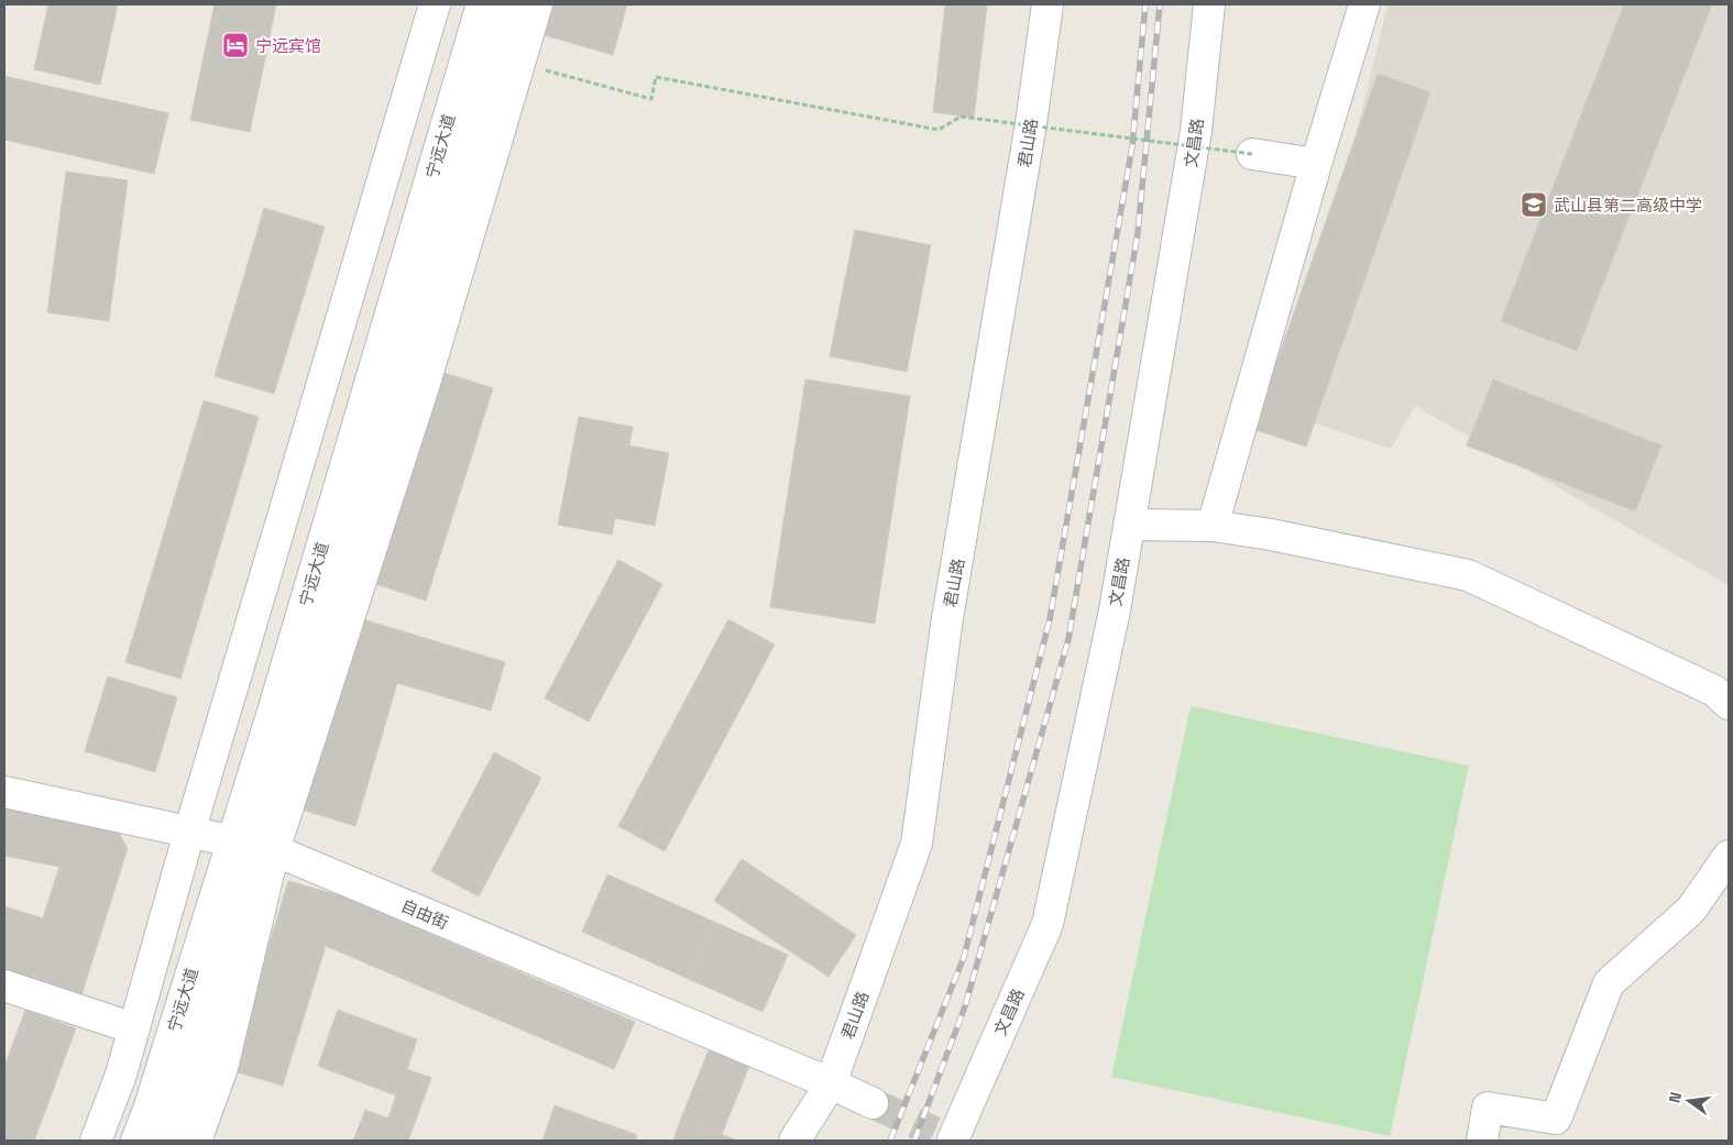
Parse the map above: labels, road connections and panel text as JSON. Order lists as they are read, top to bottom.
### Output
{
  "streets": {
    "street": [
      "君山路",
      "文昌路",
      "宁远大道",
      "自由街"
    ]
  },
  "crossings": [
    ["君山路", "自由街"],
    ["宁远大道", "自由街"]
  ],
  "places": {
    "hotel": ["宁远宾馆"],
    "school or university": ["武山县第二高级中学"]
  },
  "north": "left"
}
